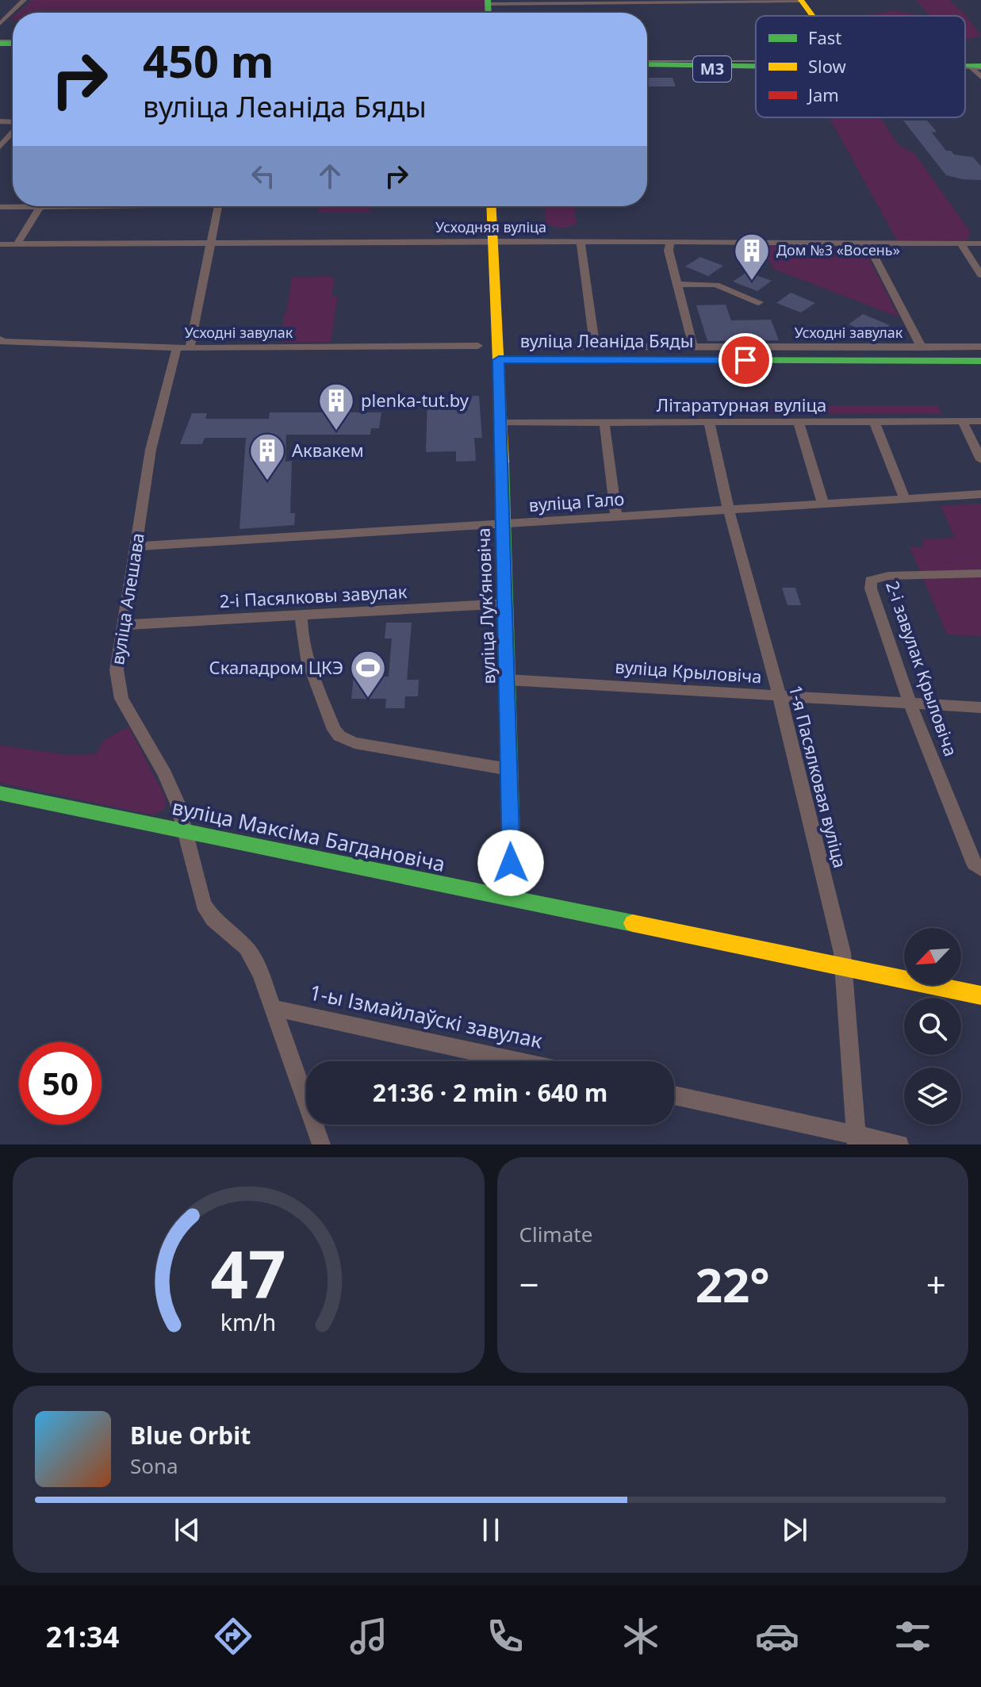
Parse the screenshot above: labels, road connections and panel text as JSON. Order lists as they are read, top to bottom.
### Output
{
  "streets": {
    "main road": [
      "М3",
      "вуліца Леаніда Бяды",
      "вуліца Лукʼяновіча",
      "вуліца Максіма Багдановіча"
    ],
    "street": [
      "Усходняя вуліца",
      "Усходні завулак",
      "Літаратурная вуліца",
      "вуліца Гало",
      "2-і Пасялковы завулак",
      "вуліца Алешава",
      "2-і завулак Крыловіча",
      "вуліца Крыловіча",
      "1-я Пасялковая вуліца",
      "1-ы Ізмайлаўскі завулак"
    ]
  },
  "crossings": [
    ["Усходняя вуліца", "вуліца Алешава"],
    ["Усходняя вуліца", "вуліца Лукʼяновіча"],
    ["Усходні завулак", "вуліца Алешава"],
    ["вуліца Леаніда Бяды", "вуліца Лукʼяновіча"],
    ["Літаратурная вуліца", "вуліца Лукʼяновіча"],
    ["Літаратурная вуліца", "1-я Пасялковая вуліца"],
    ["вуліца Гало", "вуліца Алешава"],
    ["вуліца Гало", "вуліца Лукʼяновіча"],
    ["вуліца Гало", "1-я Пасялковая вуліца"],
    ["2-і Пасялковы завулак", "вуліца Алешава"],
    ["2-і Пасялковы завулак", "вуліца Лукʼяновіча"],
    ["вуліца Алешава", "вуліца Максіма Багдановіча"],
    ["вуліца Алешава", "1-ы Ізмайлаўскі завулак"],
    ["вуліца Лукʼяновіча", "вуліца Крыловіча"],
    ["вуліца Лукʼяновіча", "вуліца Максіма Багдановіча"],
    ["2-і завулак Крыловіча", "вуліца Крыловіча"],
    ["вуліца Крыловіча", "1-я Пасялковая вуліца"],
    ["1-я Пасялковая вуліца", "вуліца Максіма Багдановіча"]
  ],
  "places": {
    "building": ["Дом №3 «Восень»", "plenka-tut.by", "Аквакем"],
    "sports": ["Скаладром ЦКЭ"]
  },
  "legend": ["Fast", "Slow", "Jam"],
  "north": "bottom left",
  "page": {
    "turn": ["450 m", "вуліца Леаніда Бяды"],
    "limit": "50",
    "trip": "21:36 · 2 min · 640 m",
    "tile": "Climate",
    "heat": ["−", "22°", "+"],
    "song": ["Blue Orbit", "Sona"],
    "tabs": "21:34",
    "gauge": ["47", "km/h"]
  }
}
